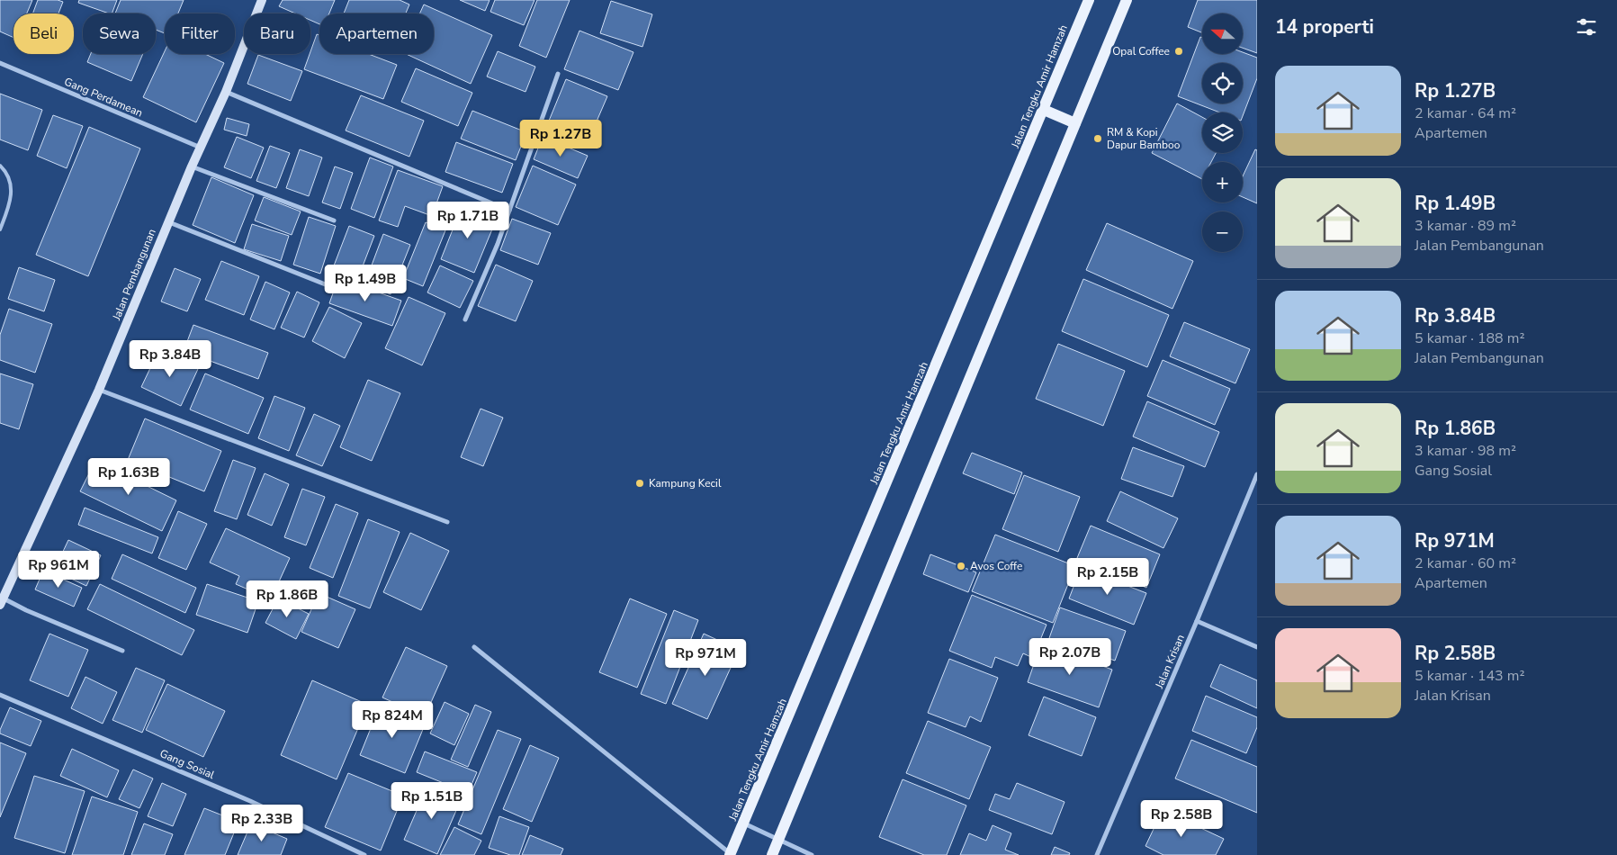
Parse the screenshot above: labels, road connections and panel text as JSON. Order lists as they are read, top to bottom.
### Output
{
  "streets": {
    "main road": ["Jalan Tengku Amir Hamzah"],
    "street": [
      "Gang Perdamean",
      "Jalan Pembangunan",
      "Jalan Krisan",
      "Gang Sosial"
    ]
  },
  "crossings": [
    ["Gang Perdamean", "Jalan Pembangunan"]
  ],
  "places": [
    "Opal Coffee",
    "RM & Kopi Dapur Bamboo",
    "Kampung Kecil",
    "Avos Coffe"
  ],
  "north": "left",
  "page": {
    "heading": "14 properti",
    "map_buttons": ["+", "−"],
    "chip": [
      "Beli",
      "Sewa",
      "Filter",
      "Baru",
      "Apartemen"
    ],
    "list": [
      {
        "name": "Rp 1.27B",
        "note": "2 kamar · 64 m² · Apartemen"
      },
      {
        "name": "Rp 1.49B",
        "note": "3 kamar · 89 m² · Jalan Pembangunan"
      },
      {
        "name": "Rp 3.84B",
        "note": "5 kamar · 188 m² · Jalan Pembangunan"
      },
      {
        "name": "Rp 1.86B",
        "note": "3 kamar · 98 m² · Gang Sosial"
      },
      {
        "name": "Rp 971M",
        "note": "2 kamar · 60 m² · Apartemen"
      },
      {
        "name": "Rp 2.58B",
        "note": "5 kamar · 143 m² · Jalan Krisan"
      }
    ],
    "price": [
      "Rp 1.27B",
      "Rp 1.71B",
      "Rp 1.49B",
      "Rp 3.84B",
      "Rp 1.63B",
      "Rp 961M",
      "Rp 2.15B",
      "Rp 1.86B",
      "Rp 2.07B",
      "Rp 971M",
      "Rp 824M",
      "Rp 1.51B",
      "Rp 2.58B",
      "Rp 2.33B"
    ]
  }
}
